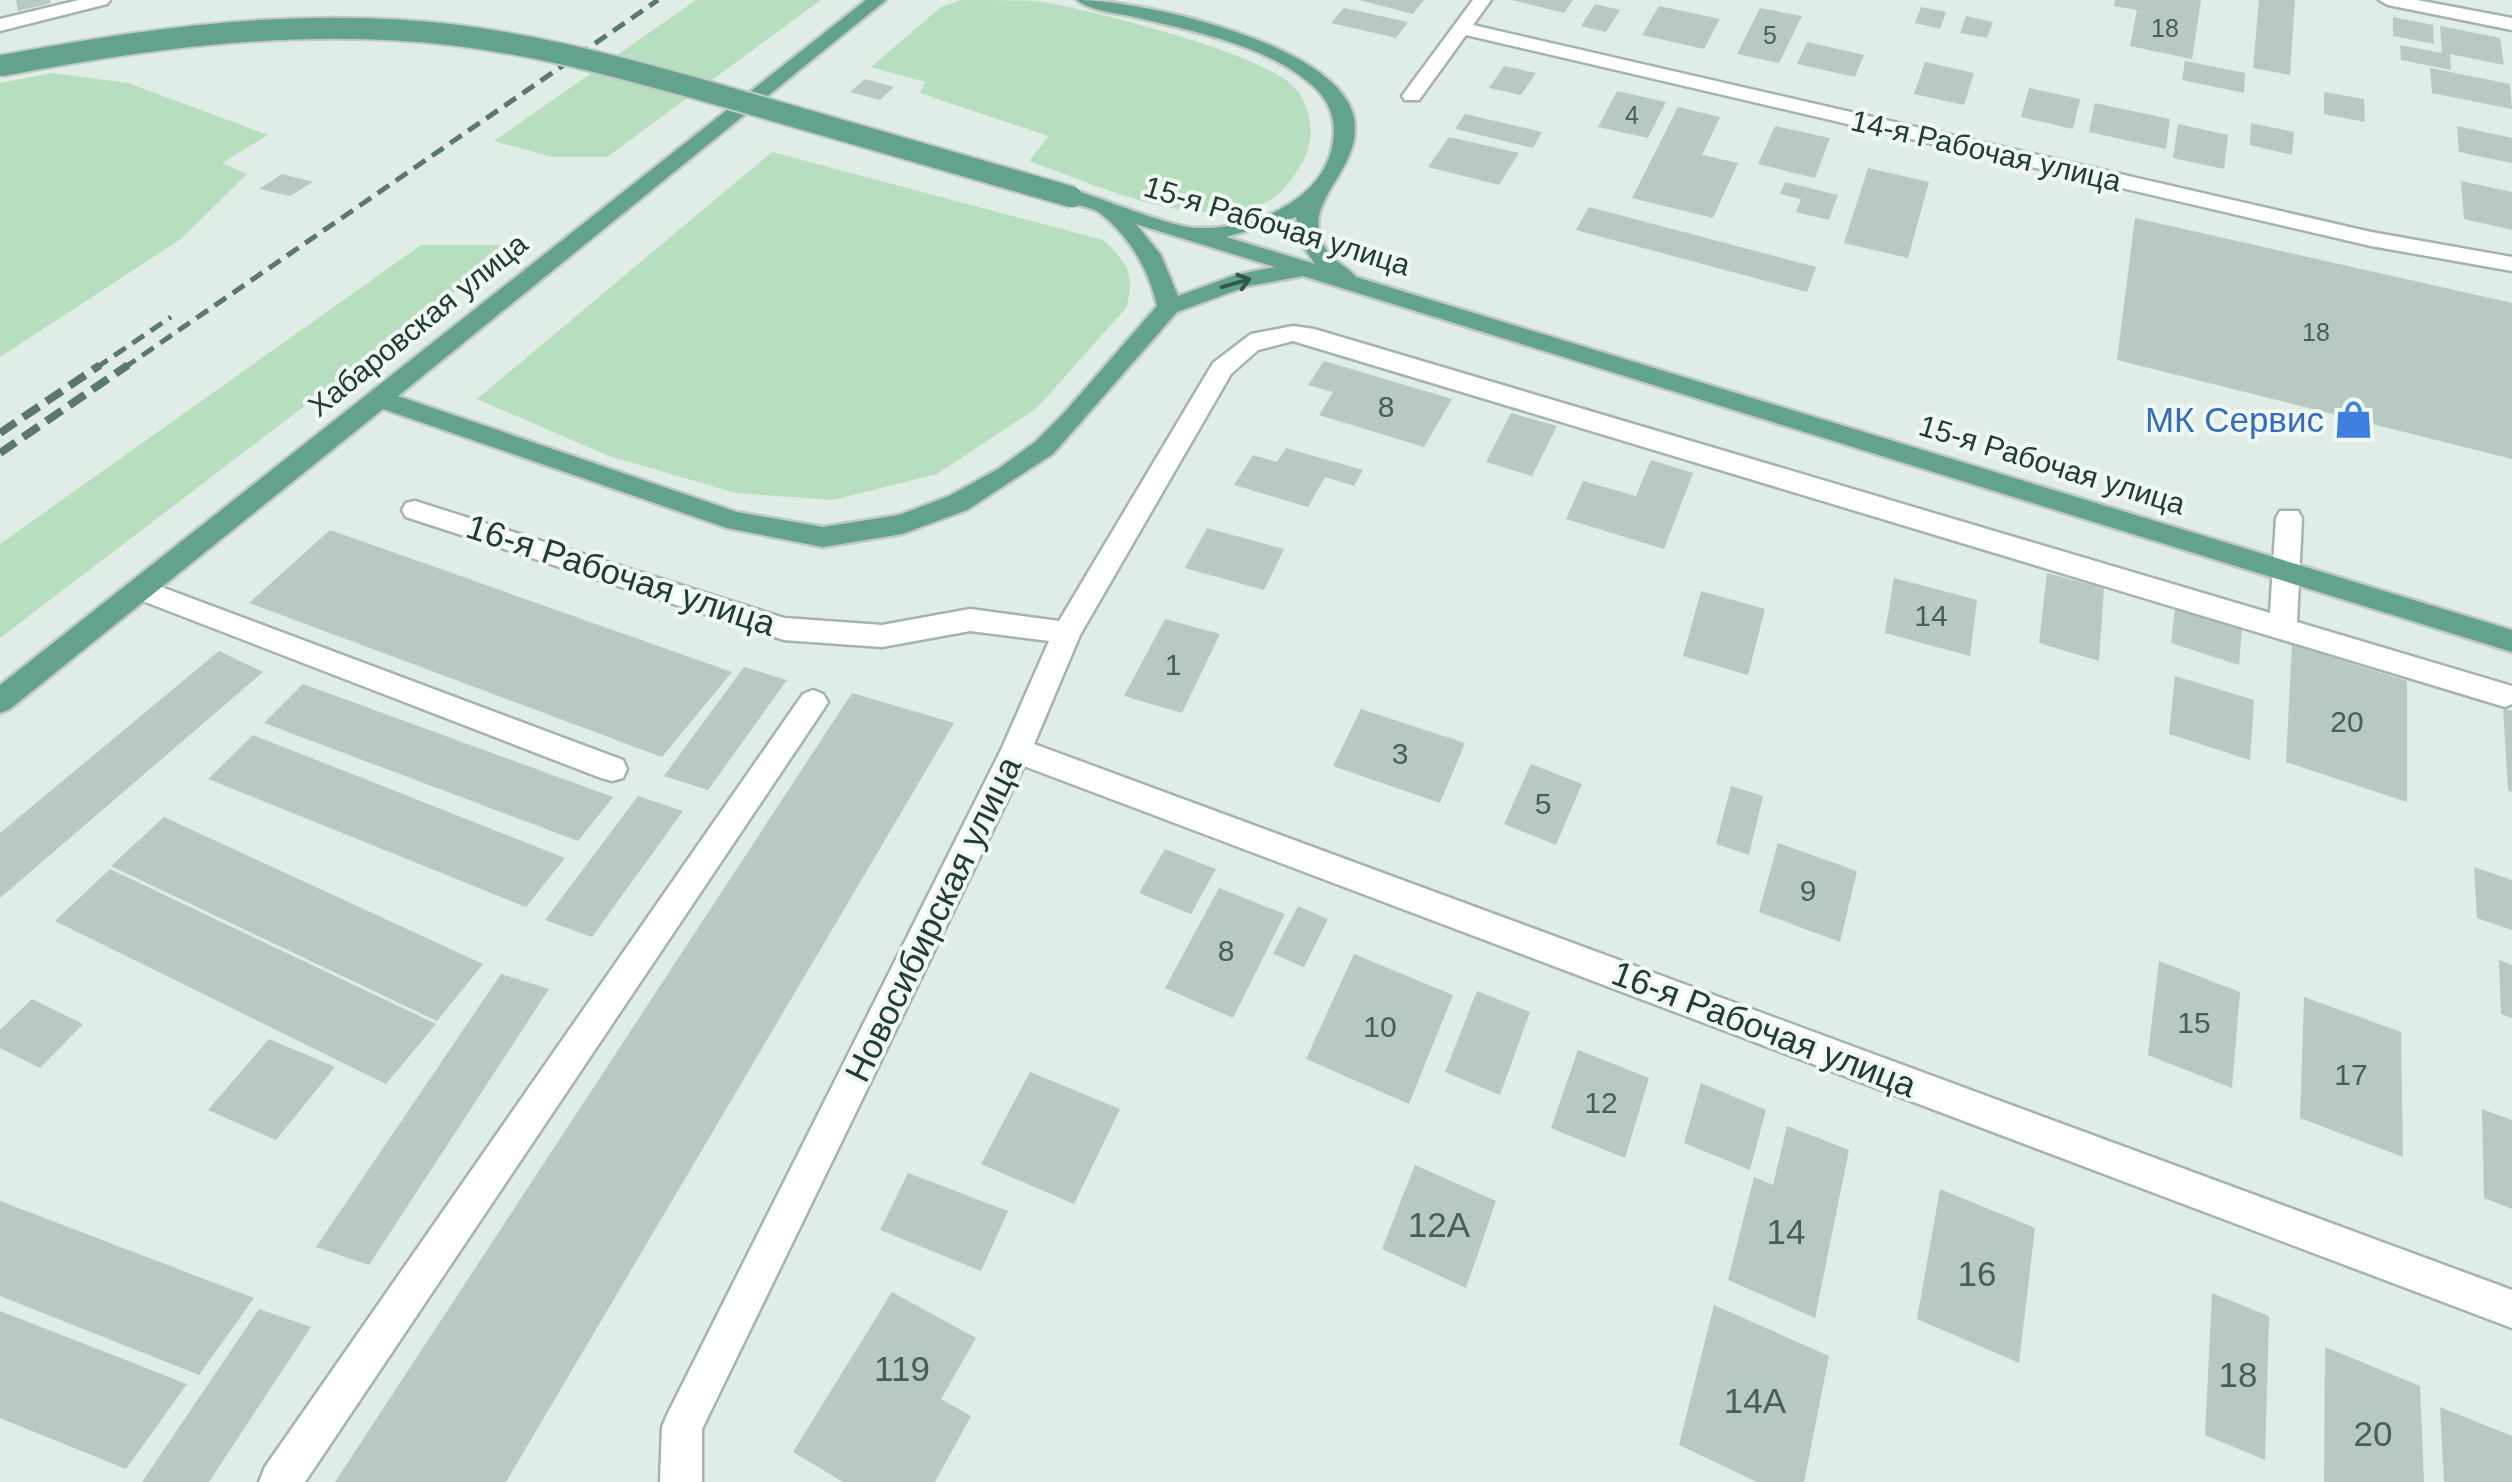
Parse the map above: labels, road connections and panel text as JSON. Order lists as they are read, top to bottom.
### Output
{
  "streets": {
    "main road": ["15-я Рабочая улица", "Хабаровская улица"],
    "street": ["14-я Рабочая улица", "16-я Рабочая улица", "Новосибирская улица"]
  },
  "crossings": [
    ["16-я Рабочая улица", "Новосибирская улица"]
  ],
  "places": {
    "shop": ["МК Сервис"]
  },
  "house_numbers": [
    "18",
    "5",
    "4",
    "18",
    "8",
    "14",
    "1",
    "20",
    "3",
    "5",
    "9",
    "8",
    "15",
    "10",
    "17",
    "12",
    "12А",
    "14",
    "16",
    "119",
    "18",
    "14А",
    "20"
  ]
}
